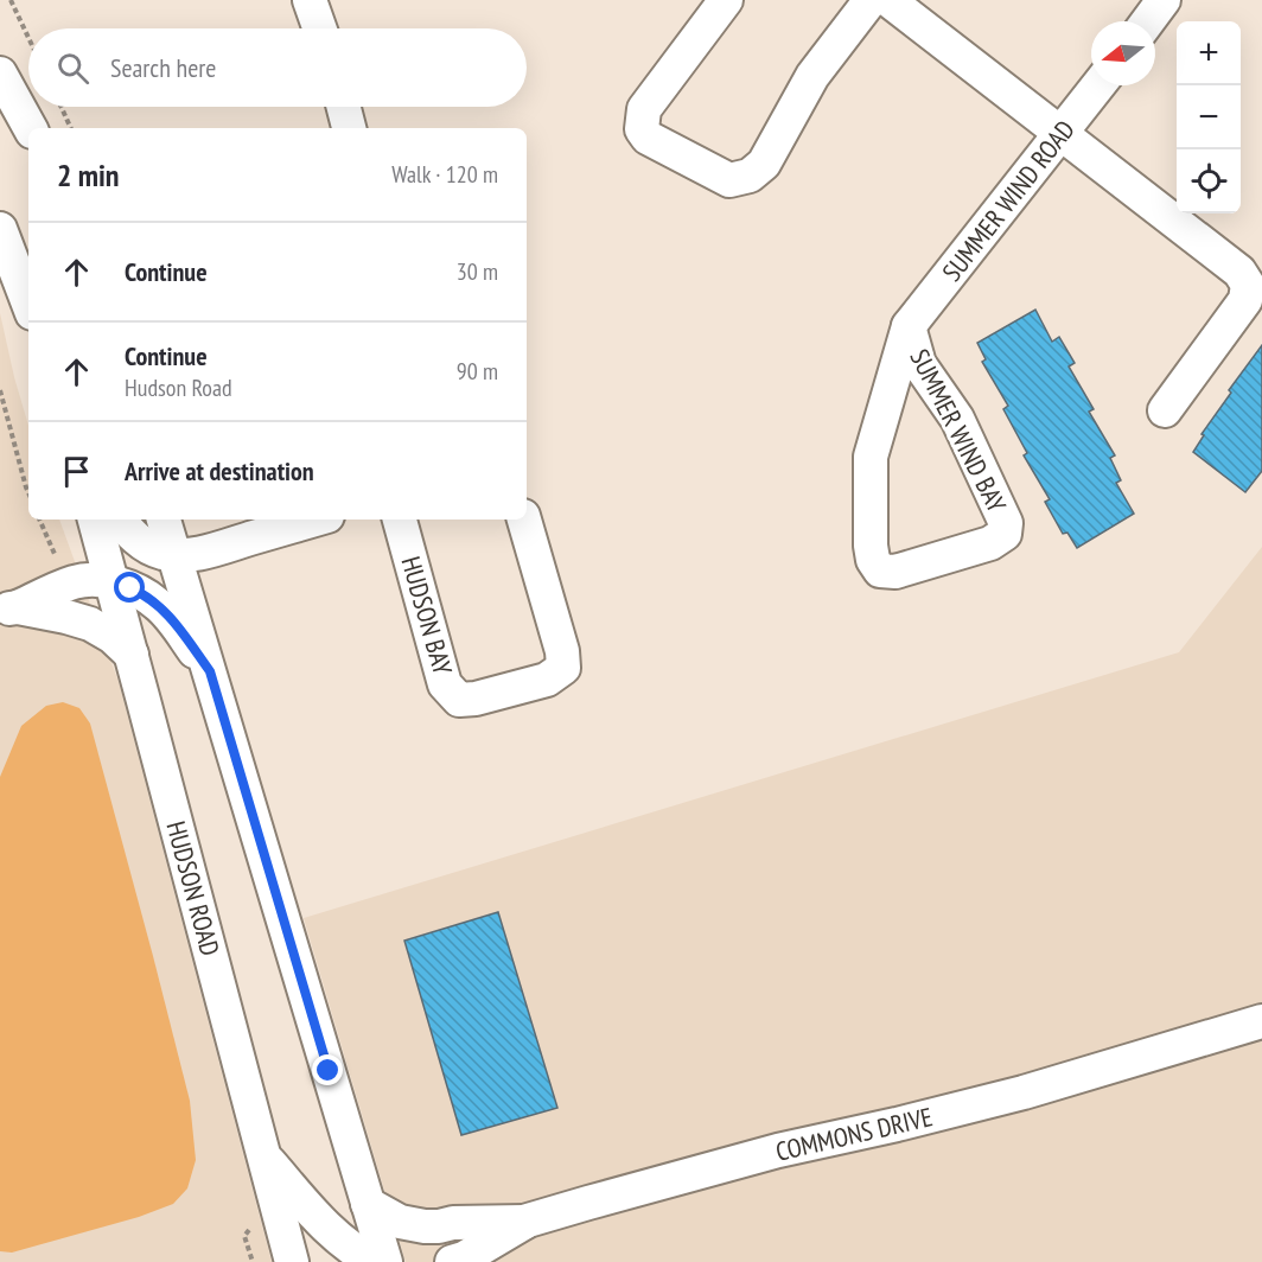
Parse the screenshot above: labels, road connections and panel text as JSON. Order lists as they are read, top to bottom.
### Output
{
  "streets": {
    "street": [
      "SUMMER WIND ROAD",
      "SUMMER WIND BAY",
      "HUDSON BAY",
      "HUDSON ROAD",
      "COMMONS DRIVE"
    ]
  },
  "crossings": [
    ["SUMMER WIND ROAD", "SUMMER WIND BAY"]
  ],
  "north": "left",
  "page": {
    "map_buttons": ["+", "−"],
    "search": "Search here",
    "heading": ["2 min", "Walk · 120 m"],
    "list": [
      ["Continue", "30 m"],
      ["Continue", "Hudson Road", "90 m"],
      "Arrive at destination"
    ]
  }
}
